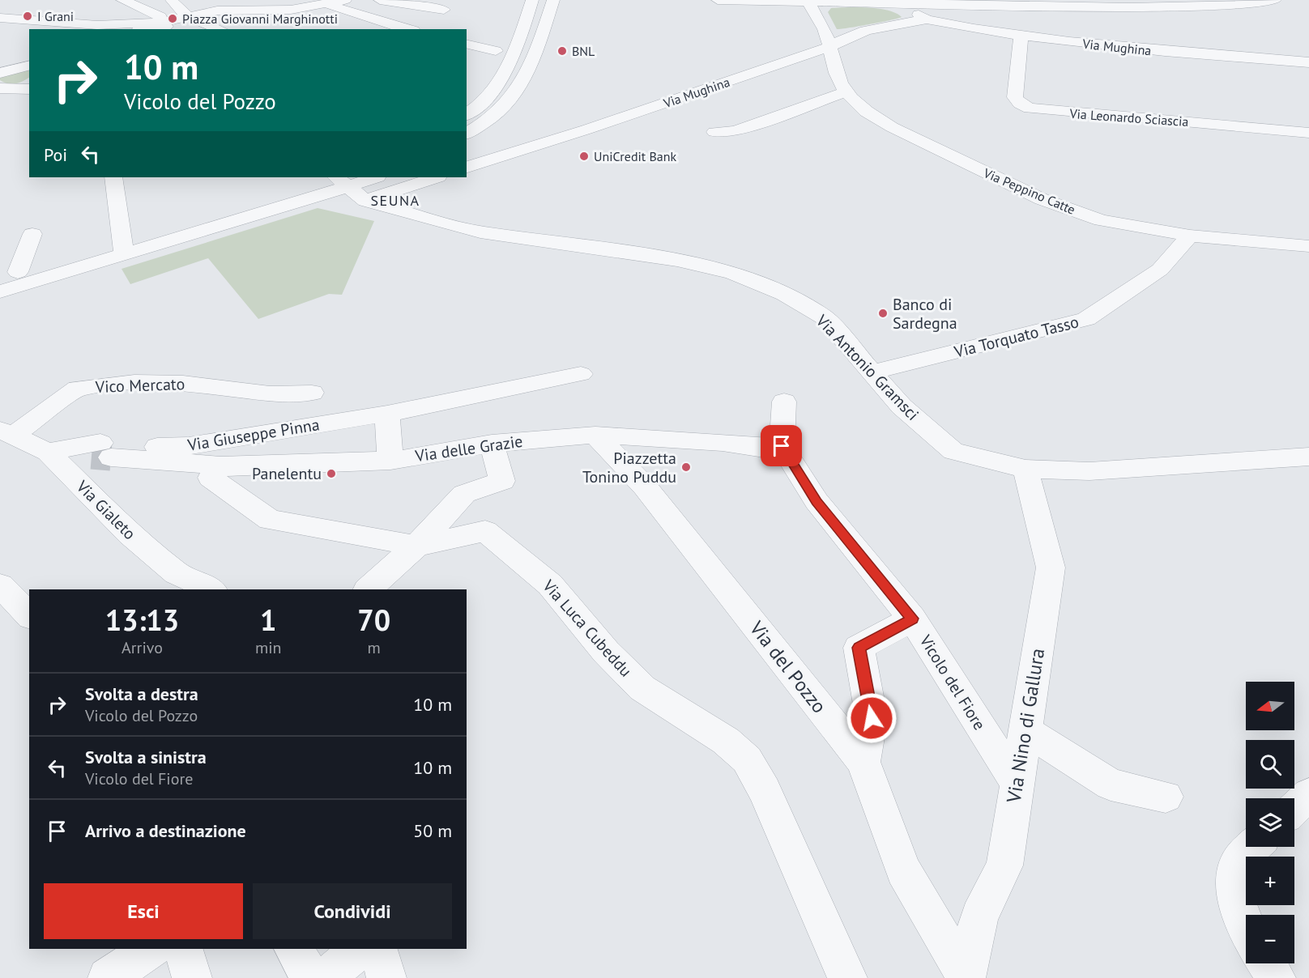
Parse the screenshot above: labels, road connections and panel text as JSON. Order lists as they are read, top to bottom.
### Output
{
  "streets": {
    "street": [
      "Via Mughina",
      "Via Leonardo Sciascia",
      "Via Peppino Catte",
      "Via Torquato Tasso",
      "Via Antonio Gramsci",
      "Vico Mercato",
      "Via Giuseppe Pinna",
      "Via delle Grazie",
      "Via Gialeto",
      "Via Luca Cubeddu",
      "Via del Pozzo",
      "Vicolo del Fiore",
      "Via Nino di Gallura"
    ]
  },
  "crossings": [
    ["Via Mughina", "Via Leonardo Sciascia"],
    ["Via Mughina", "Via Peppino Catte"],
    ["Via Peppino Catte", "Via Torquato Tasso"],
    ["Via Torquato Tasso", "Via Antonio Gramsci"],
    ["Via Antonio Gramsci", "Via Nino di Gallura"],
    ["Vico Mercato", "Via Gialeto"],
    ["Via Giuseppe Pinna", "Via delle Grazie"],
    ["Via delle Grazie", "Via Gialeto"],
    ["Via delle Grazie", "Via Luca Cubeddu"],
    ["Via delle Grazie", "Via del Pozzo"],
    ["Via delle Grazie", "Vicolo del Fiore"],
    ["Via del Pozzo", "Via Nino di Gallura"],
    ["Vicolo del Fiore", "Via Nino di Gallura"]
  ],
  "districts": ["SEUNA"],
  "places": [
    "I Grani",
    "Piazza Giovanni Marghinotti",
    "BNL",
    "UniCredit Bank",
    "Banco di Sardegna",
    "Piazzetta Tonino Puddu",
    "Panelentu"
  ],
  "north": "left",
  "page": {
    "turn": ["10 m", "Vicolo del Pozzo"],
    "then": "Poi",
    "eta": [
      "13:13",
      "Arrivo",
      "1",
      "min",
      "70",
      "m"
    ],
    "list": [
      {
        "name": "Svolta a destra",
        "note": "Vicolo del Pozzo",
        "value": "10 m"
      },
      {
        "name": "Svolta a sinistra",
        "note": "Vicolo del Fiore",
        "value": "10 m"
      },
      {
        "name": "Arrivo a destinazione",
        "value": "50 m"
      }
    ],
    "map_buttons": ["+", "−"],
    "buttons": ["Esci", "Condividi"]
  }
}
